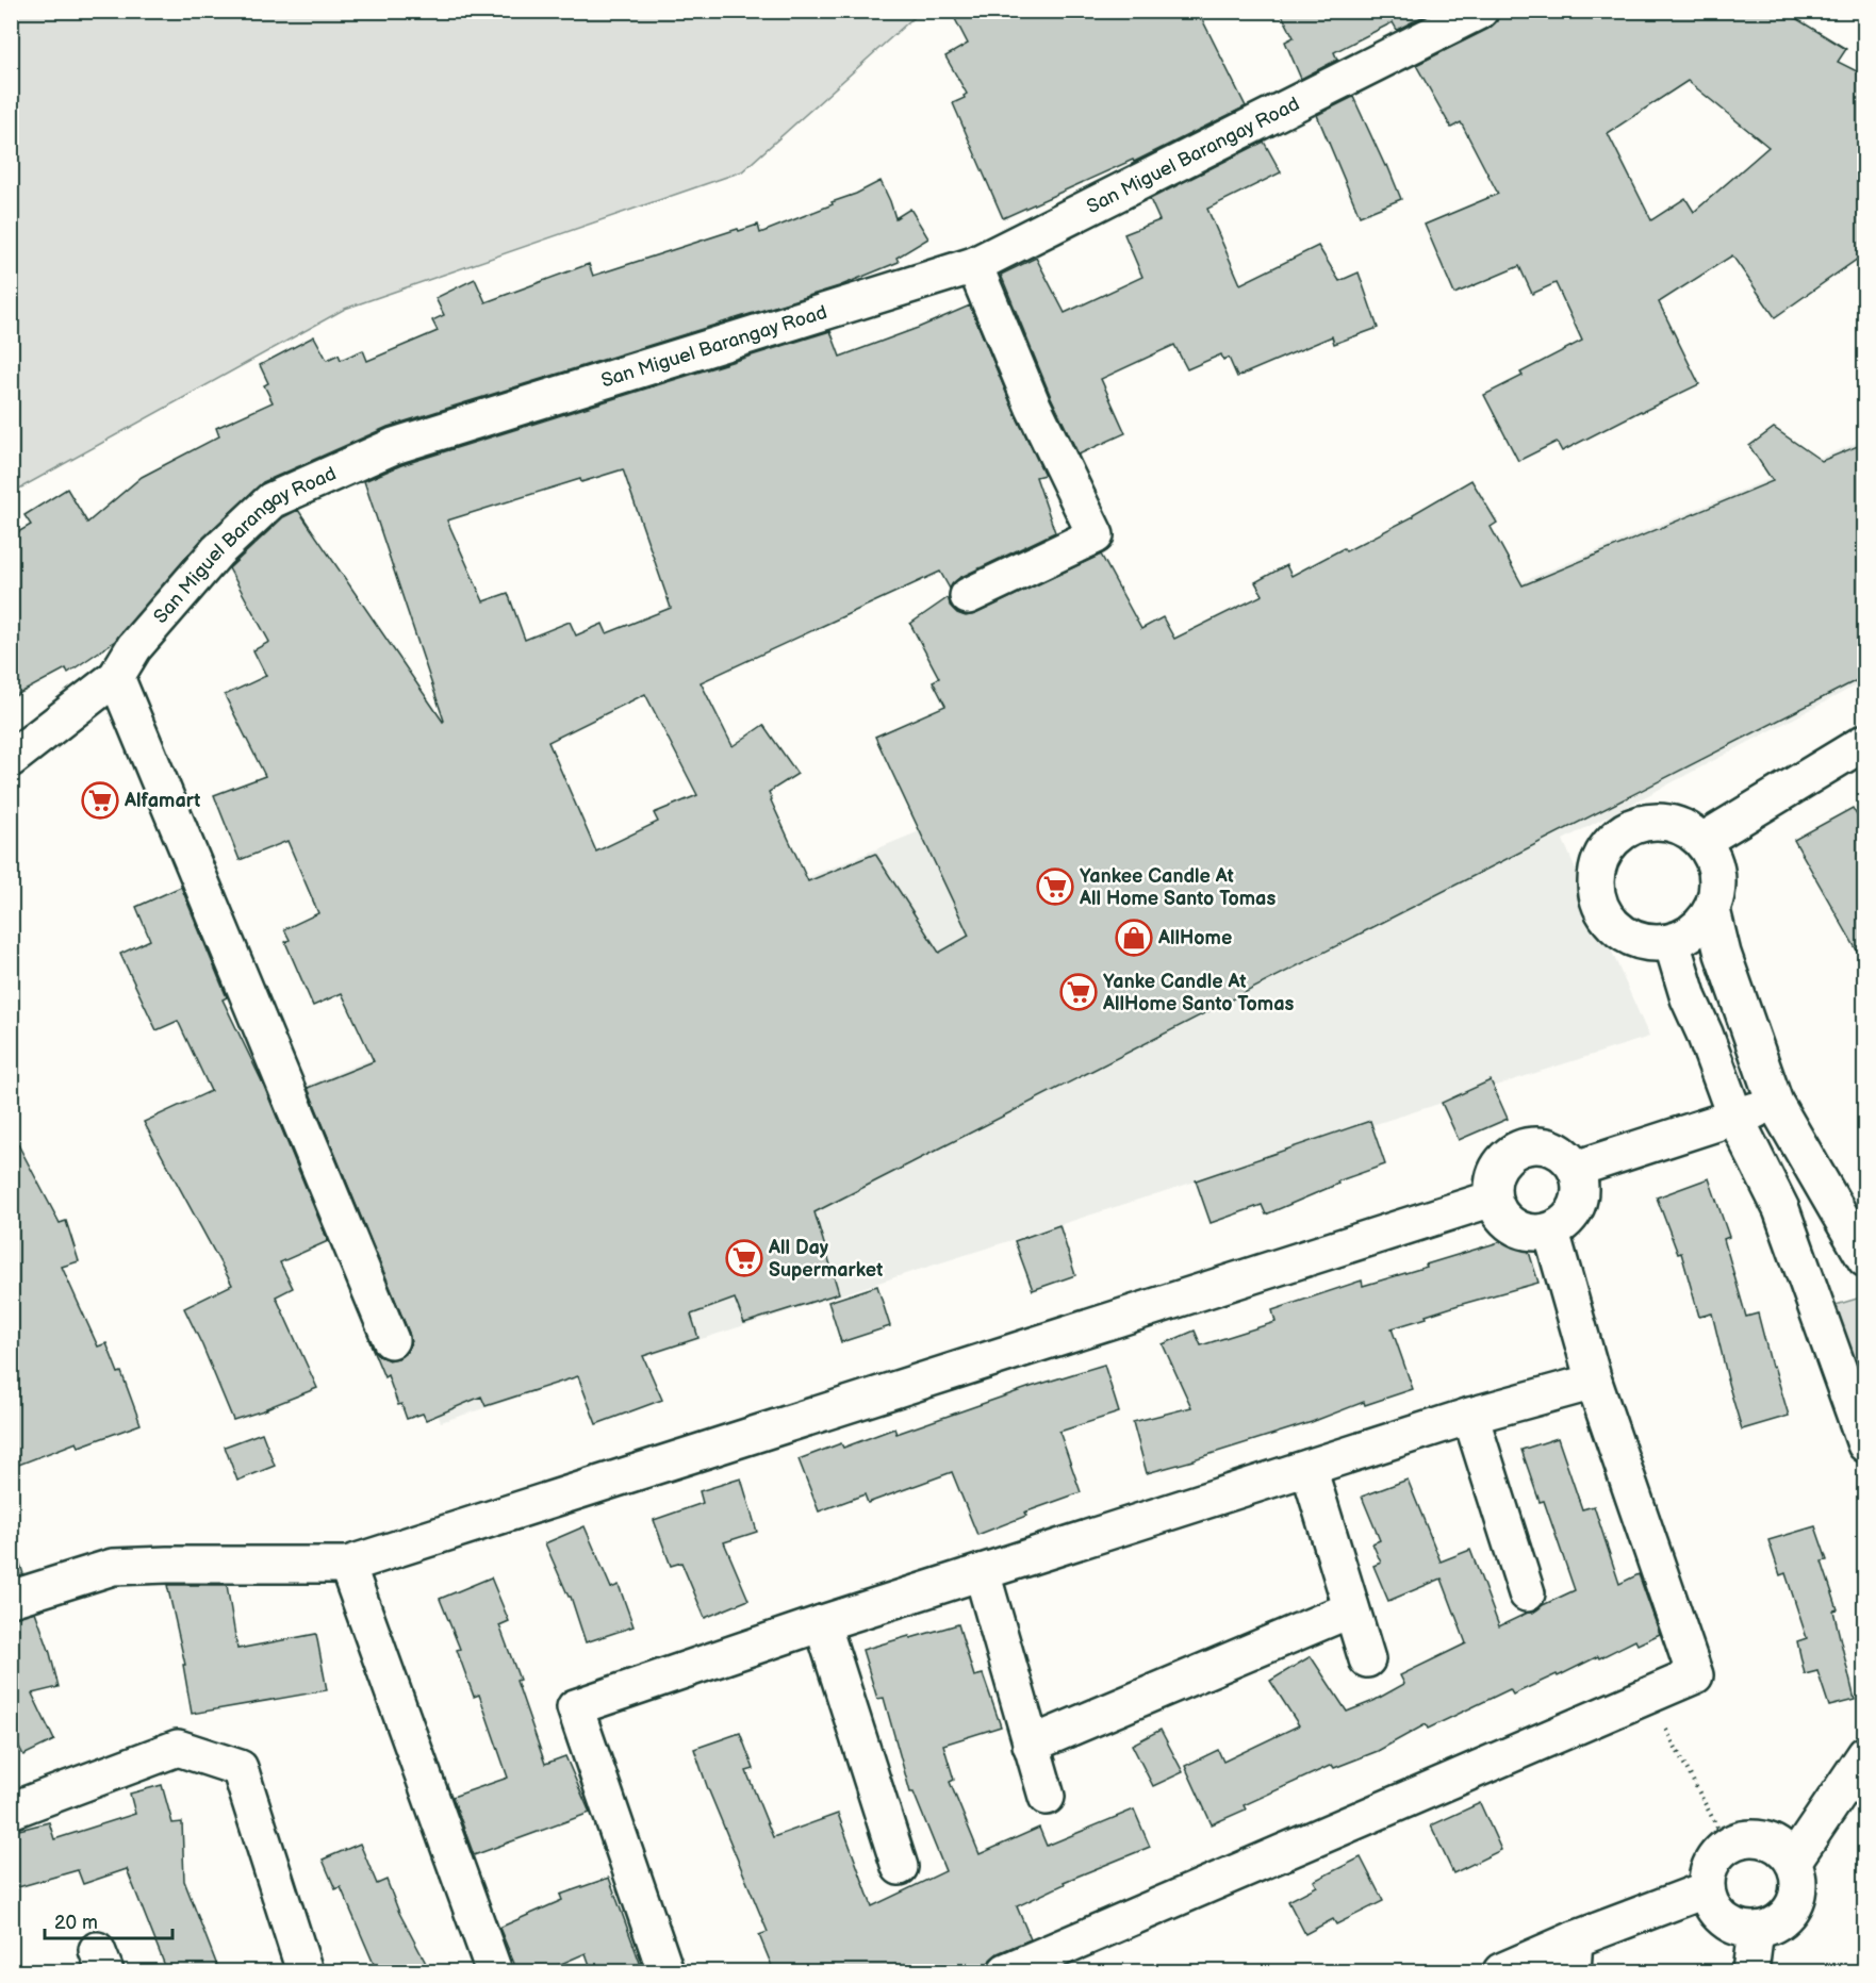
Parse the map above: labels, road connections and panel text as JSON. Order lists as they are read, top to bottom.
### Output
{
  "streets": {
    "street": ["San Miguel Barangay Road"]
  },
  "places": {
    "supermarket": [
      "Alfamart",
      "Yankee Candle At All Home Santo Tomas",
      "Yanke Candle At AllHome Santo Tomas",
      "All Day Supermarket"
    ],
    "shop": ["AllHome"]
  },
  "scale_bar": "20 m"
}
